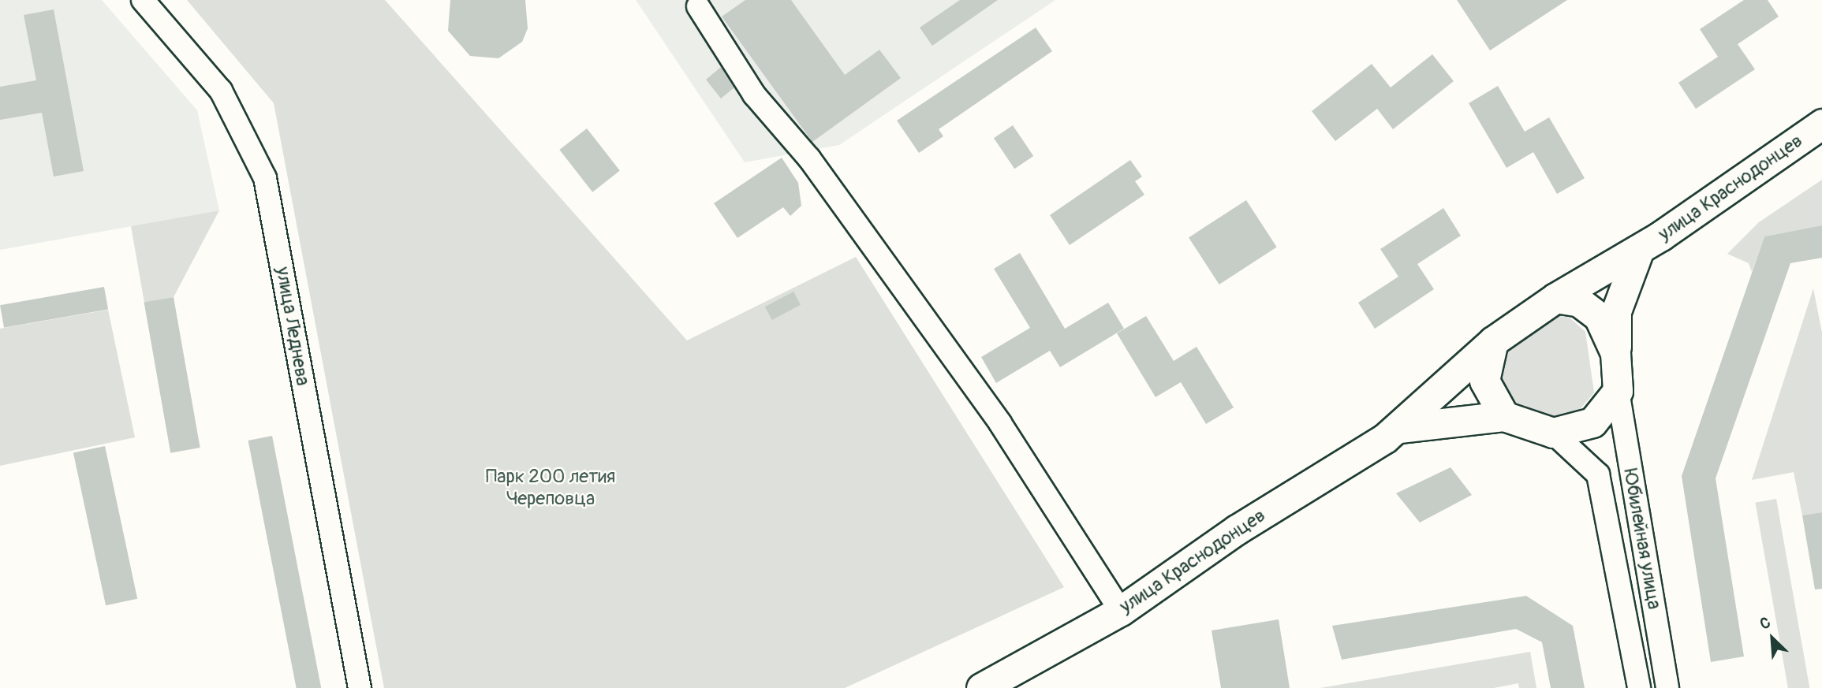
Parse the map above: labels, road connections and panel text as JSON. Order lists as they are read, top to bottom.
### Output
{
  "streets": {
    "main road": ["улица Краснодонцев"],
    "street": ["улица Леднева", "Юбилейная улица"]
  },
  "crossings": [
    ["улица Краснодонцев", "Юбилейная улица"]
  ],
  "parks": ["Парк 200 летия Череповца"],
  "north": "top left"
}
